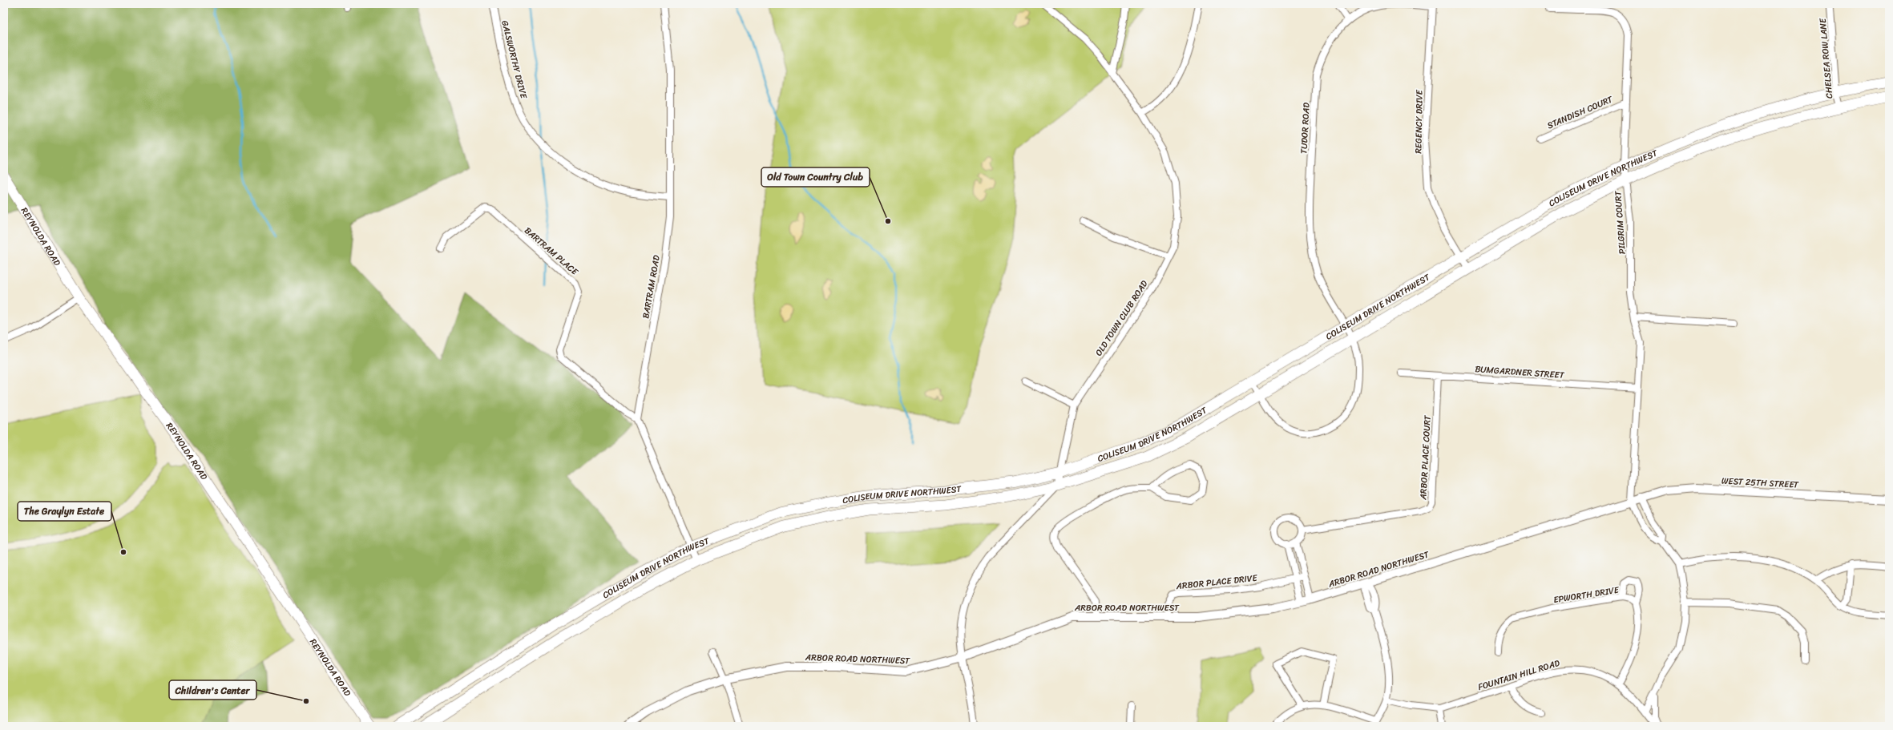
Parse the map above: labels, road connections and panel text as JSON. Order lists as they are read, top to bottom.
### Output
{
  "streets": {
    "main road": ["COLISEUM DRIVE NORTHWEST", "REYNOLDA ROAD"],
    "street": [
      "CHELSEA ROW LANE",
      "GALSWORTHY DRIVE",
      "STANDISH COURT",
      "REGENCY DRIVE",
      "TUDOR ROAD",
      "PILGRIM COURT",
      "BARTRAM PLACE",
      "BARTRAM ROAD",
      "OLD TOWN CLUB ROAD",
      "BUMGARDNER STREET",
      "ARBOR PLACE COURT",
      "WEST 25TH STREET",
      "ARBOR ROAD NORTHWEST",
      "ARBOR PLACE DRIVE",
      "EPWORTH DRIVE",
      "FOUNTAIN HILL ROAD"
    ]
  },
  "crossings": [
    ["CHELSEA ROW LANE", "COLISEUM DRIVE NORTHWEST"],
    ["GALSWORTHY DRIVE", "BARTRAM ROAD"],
    ["STANDISH COURT", "PILGRIM COURT"],
    ["REGENCY DRIVE", "TUDOR ROAD"],
    ["REGENCY DRIVE", "COLISEUM DRIVE NORTHWEST"],
    ["TUDOR ROAD", "COLISEUM DRIVE NORTHWEST"],
    ["COLISEUM DRIVE NORTHWEST", "PILGRIM COURT"],
    ["COLISEUM DRIVE NORTHWEST", "OLD TOWN CLUB ROAD"],
    ["PILGRIM COURT", "BUMGARDNER STREET"],
    ["PILGRIM COURT", "WEST 25TH STREET"],
    ["PILGRIM COURT", "ARBOR ROAD NORTHWEST"],
    ["BARTRAM PLACE", "BARTRAM ROAD"],
    ["BUMGARDNER STREET", "ARBOR PLACE COURT"],
    ["WEST 25TH STREET", "ARBOR ROAD NORTHWEST"],
    ["ARBOR ROAD NORTHWEST", "ARBOR PLACE DRIVE"]
  ],
  "places": ["Old Town Country Club", "The Graylyn Estate", "Children's Center"]
}
